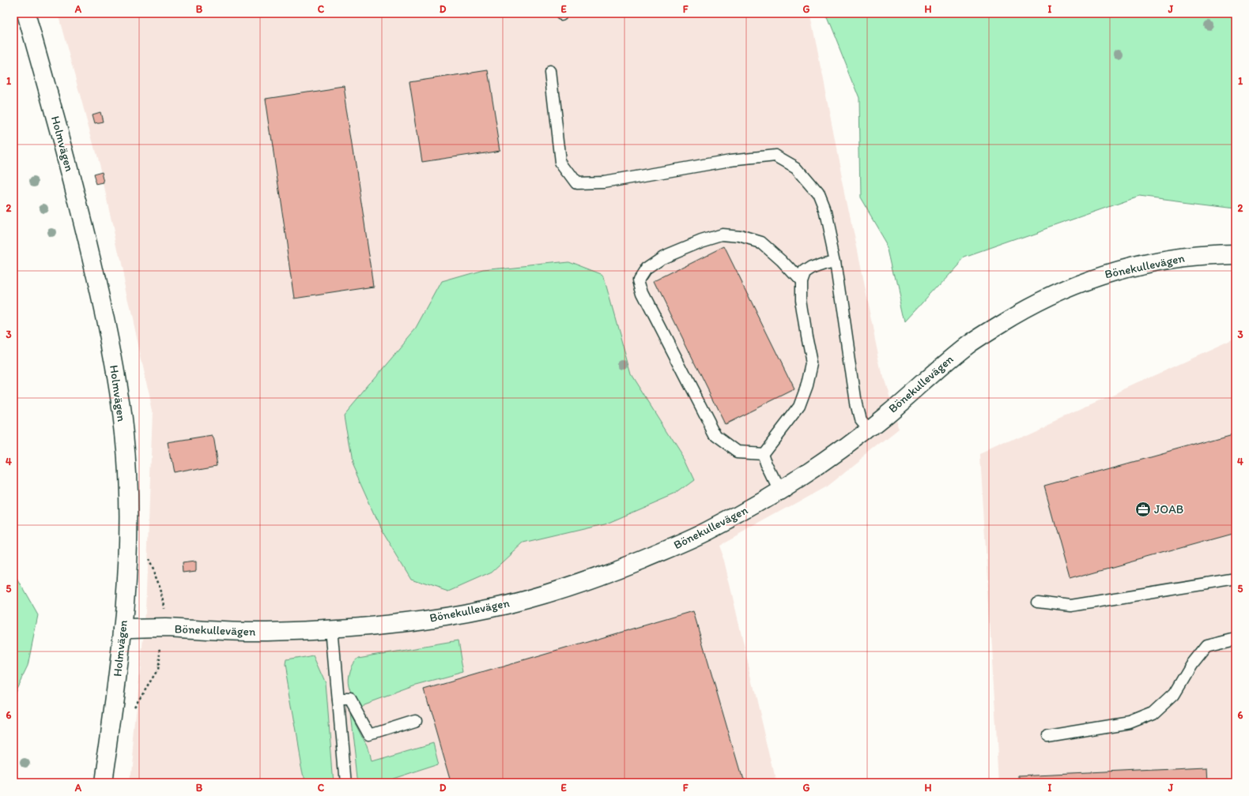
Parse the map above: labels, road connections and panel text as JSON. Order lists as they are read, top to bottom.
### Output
{
  "streets": {
    "street": ["Holmvägen", "Bönekullevägen"]
  },
  "crossings": [
    ["Holmvägen", "Bönekullevägen"]
  ],
  "places": {
    "office": ["JOAB"]
  },
  "grid": {
    "columns": [
      "A",
      "B",
      "C",
      "D",
      "E",
      "F",
      "G",
      "H",
      "I",
      "J"
    ],
    "rows": [
      "1",
      "2",
      "3",
      "4",
      "5",
      "6"
    ]
  }
}
